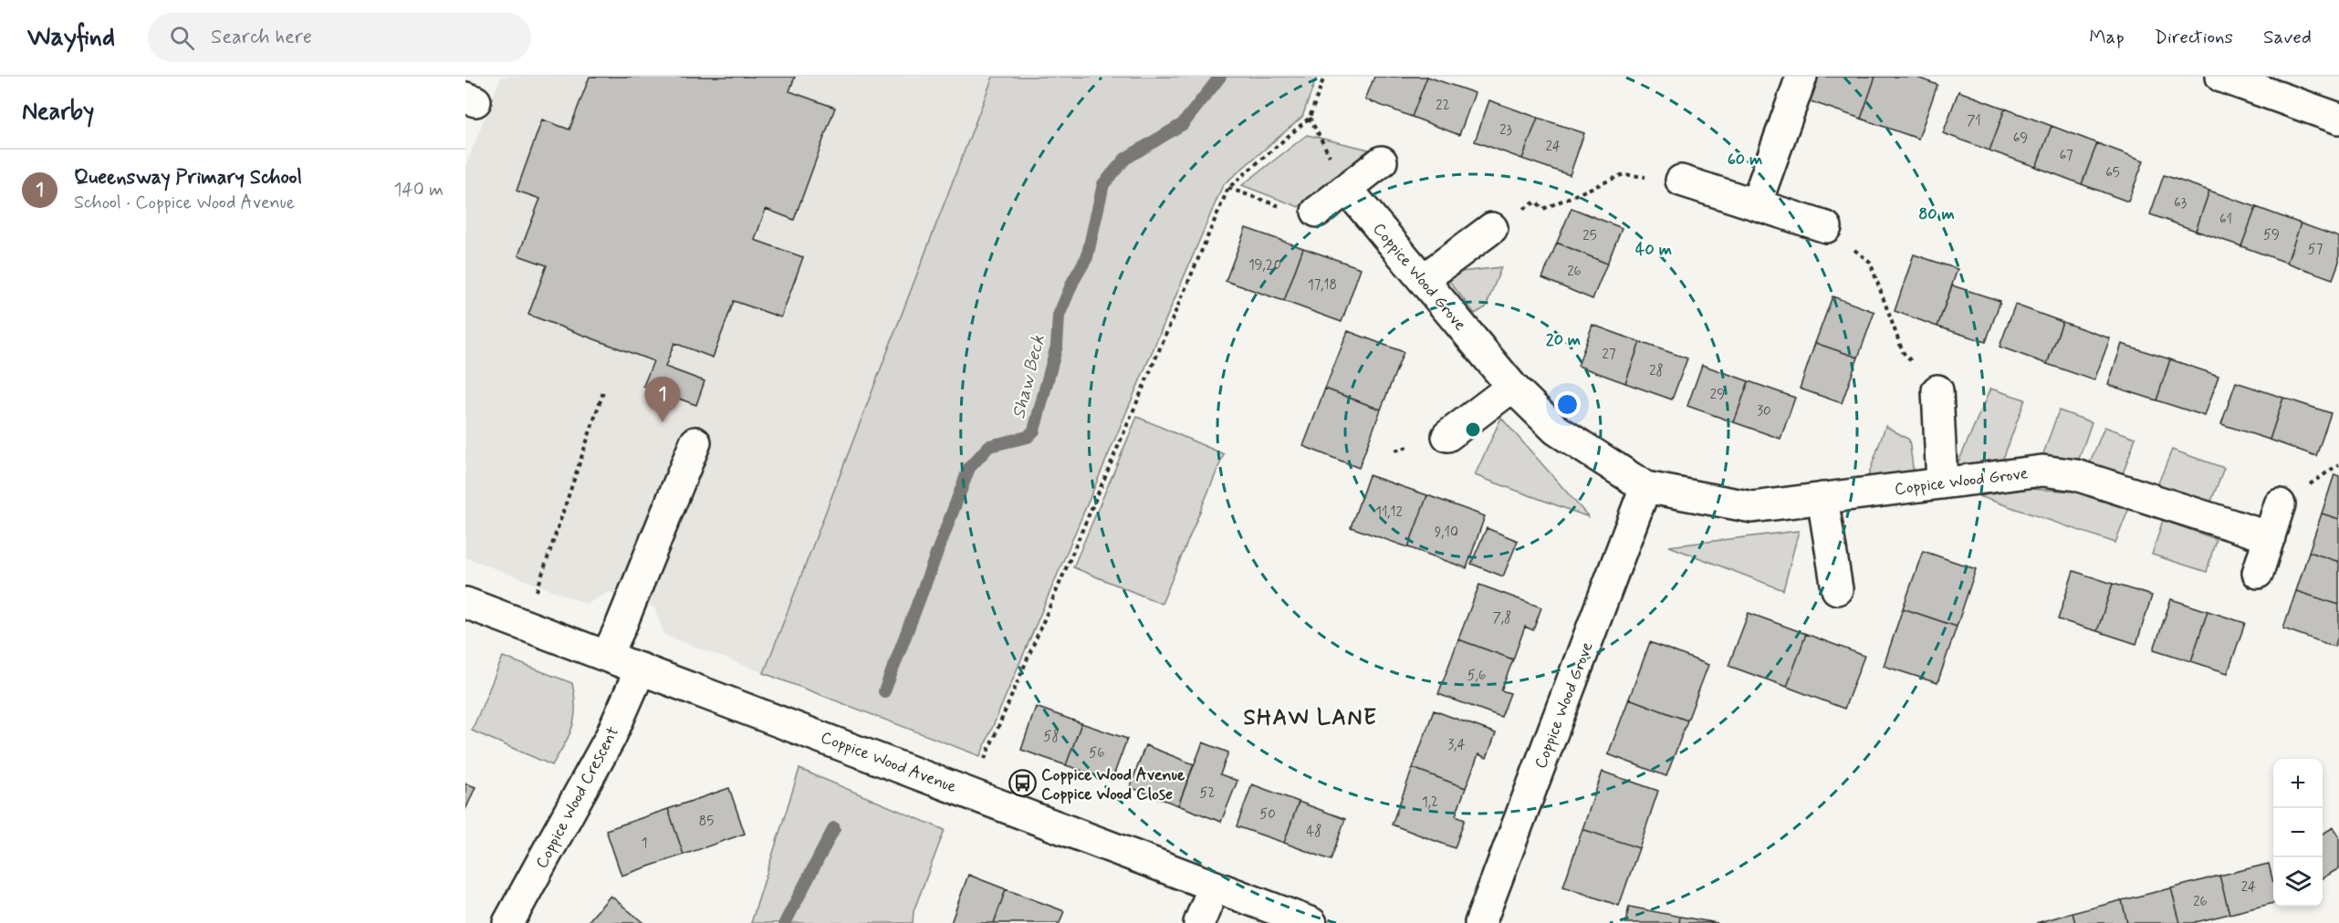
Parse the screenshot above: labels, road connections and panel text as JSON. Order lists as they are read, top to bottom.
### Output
{
  "streets": {
    "street": ["Coppice Wood Grove", "Coppice Wood Avenue", "Coppice Wood Crescent"]
  },
  "crossings": [
    ["Coppice Wood Avenue", "Coppice Wood Crescent"]
  ],
  "districts": ["SHAW LANE"],
  "water": ["Shaw Beck"],
  "places": {
    "bus stop": ["Coppice Wood Avenue Coppice Wood Close"]
  },
  "house_numbers": [
    "22",
    "71",
    "23",
    "69",
    "24",
    "67",
    "65",
    "63",
    "61",
    "59",
    "25",
    "57",
    "19,20",
    "26",
    "17,18",
    "27",
    "28",
    "29",
    "30",
    "11,12",
    "9,10",
    "7,8",
    "5,6",
    "58",
    "3,4",
    "56",
    "52",
    "1,2",
    "50",
    "85",
    "48",
    "1",
    "24",
    "26"
  ],
  "page": {
    "header": "Wayfind",
    "search": "Search here",
    "nav": ["Map", "Directions", "Saved"],
    "heading": "Nearby",
    "list": [
      {
        "mark": "1",
        "name": "Queensway Primary School",
        "note": "School · Coppice Wood Avenue",
        "value": "140 m"
      }
    ],
    "pins": "1",
    "map_buttons": ["+", "−"]
  },
  "rings": [
    "60 m",
    "80 m",
    "40 m",
    "20 m"
  ]
}
